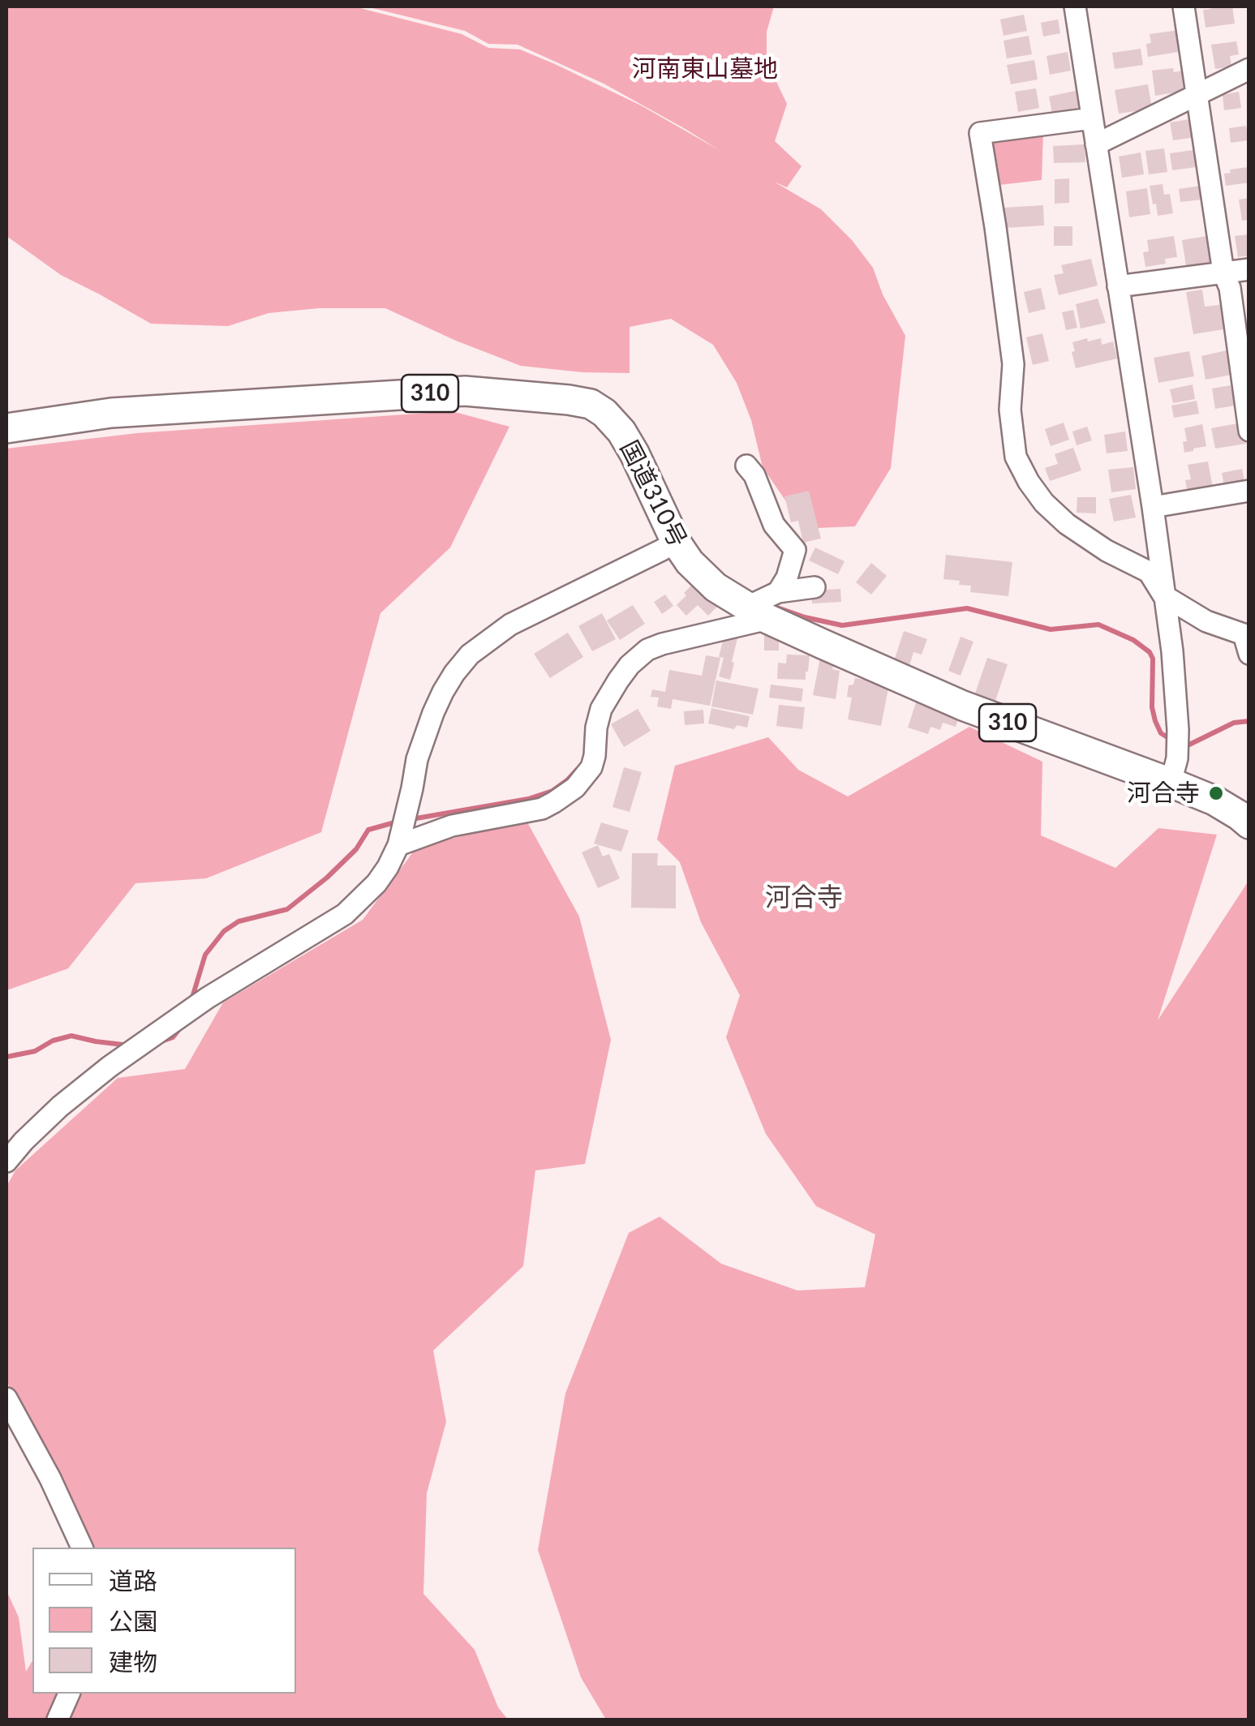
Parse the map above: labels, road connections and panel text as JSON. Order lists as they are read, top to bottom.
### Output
{
  "streets": {
    "highway": ["310", "国道310号"]
  },
  "districts": ["河合寺"],
  "parks": ["河南東山墓地"],
  "places": ["河合寺"],
  "legend": ["道路", "公園", "建物"]
}
